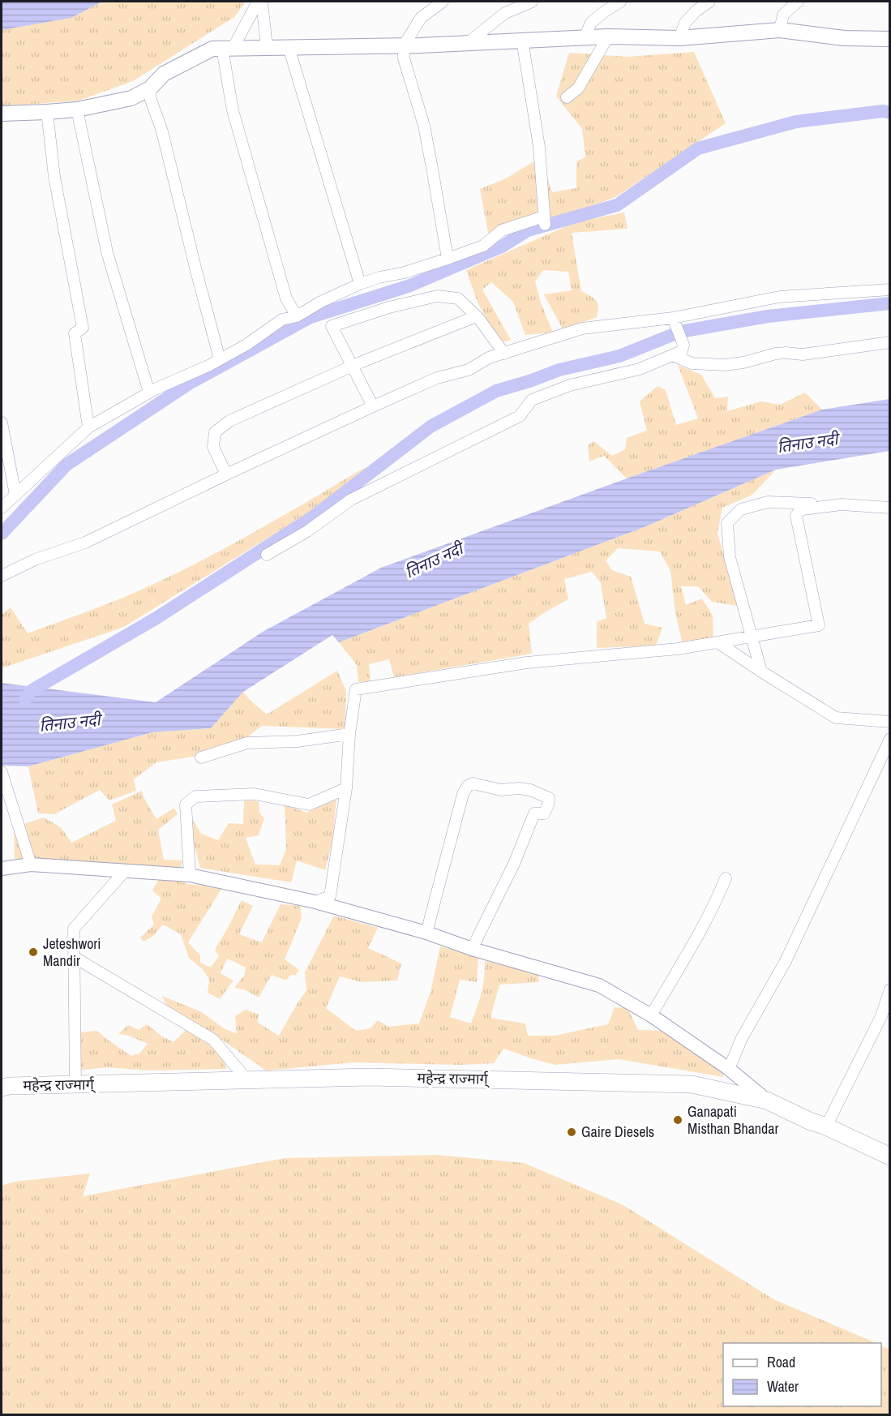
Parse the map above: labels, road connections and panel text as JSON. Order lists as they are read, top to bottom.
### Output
{
  "streets": {
    "highway": ["महेन्द्र राज्मार्ग्"]
  },
  "water": ["तिनाउ नदी"],
  "places": ["Jeteshwori Mandir", "Ganapati Misthan Bhandar", "Gaire Diesels"],
  "legend": ["Road", "Water"]
}
